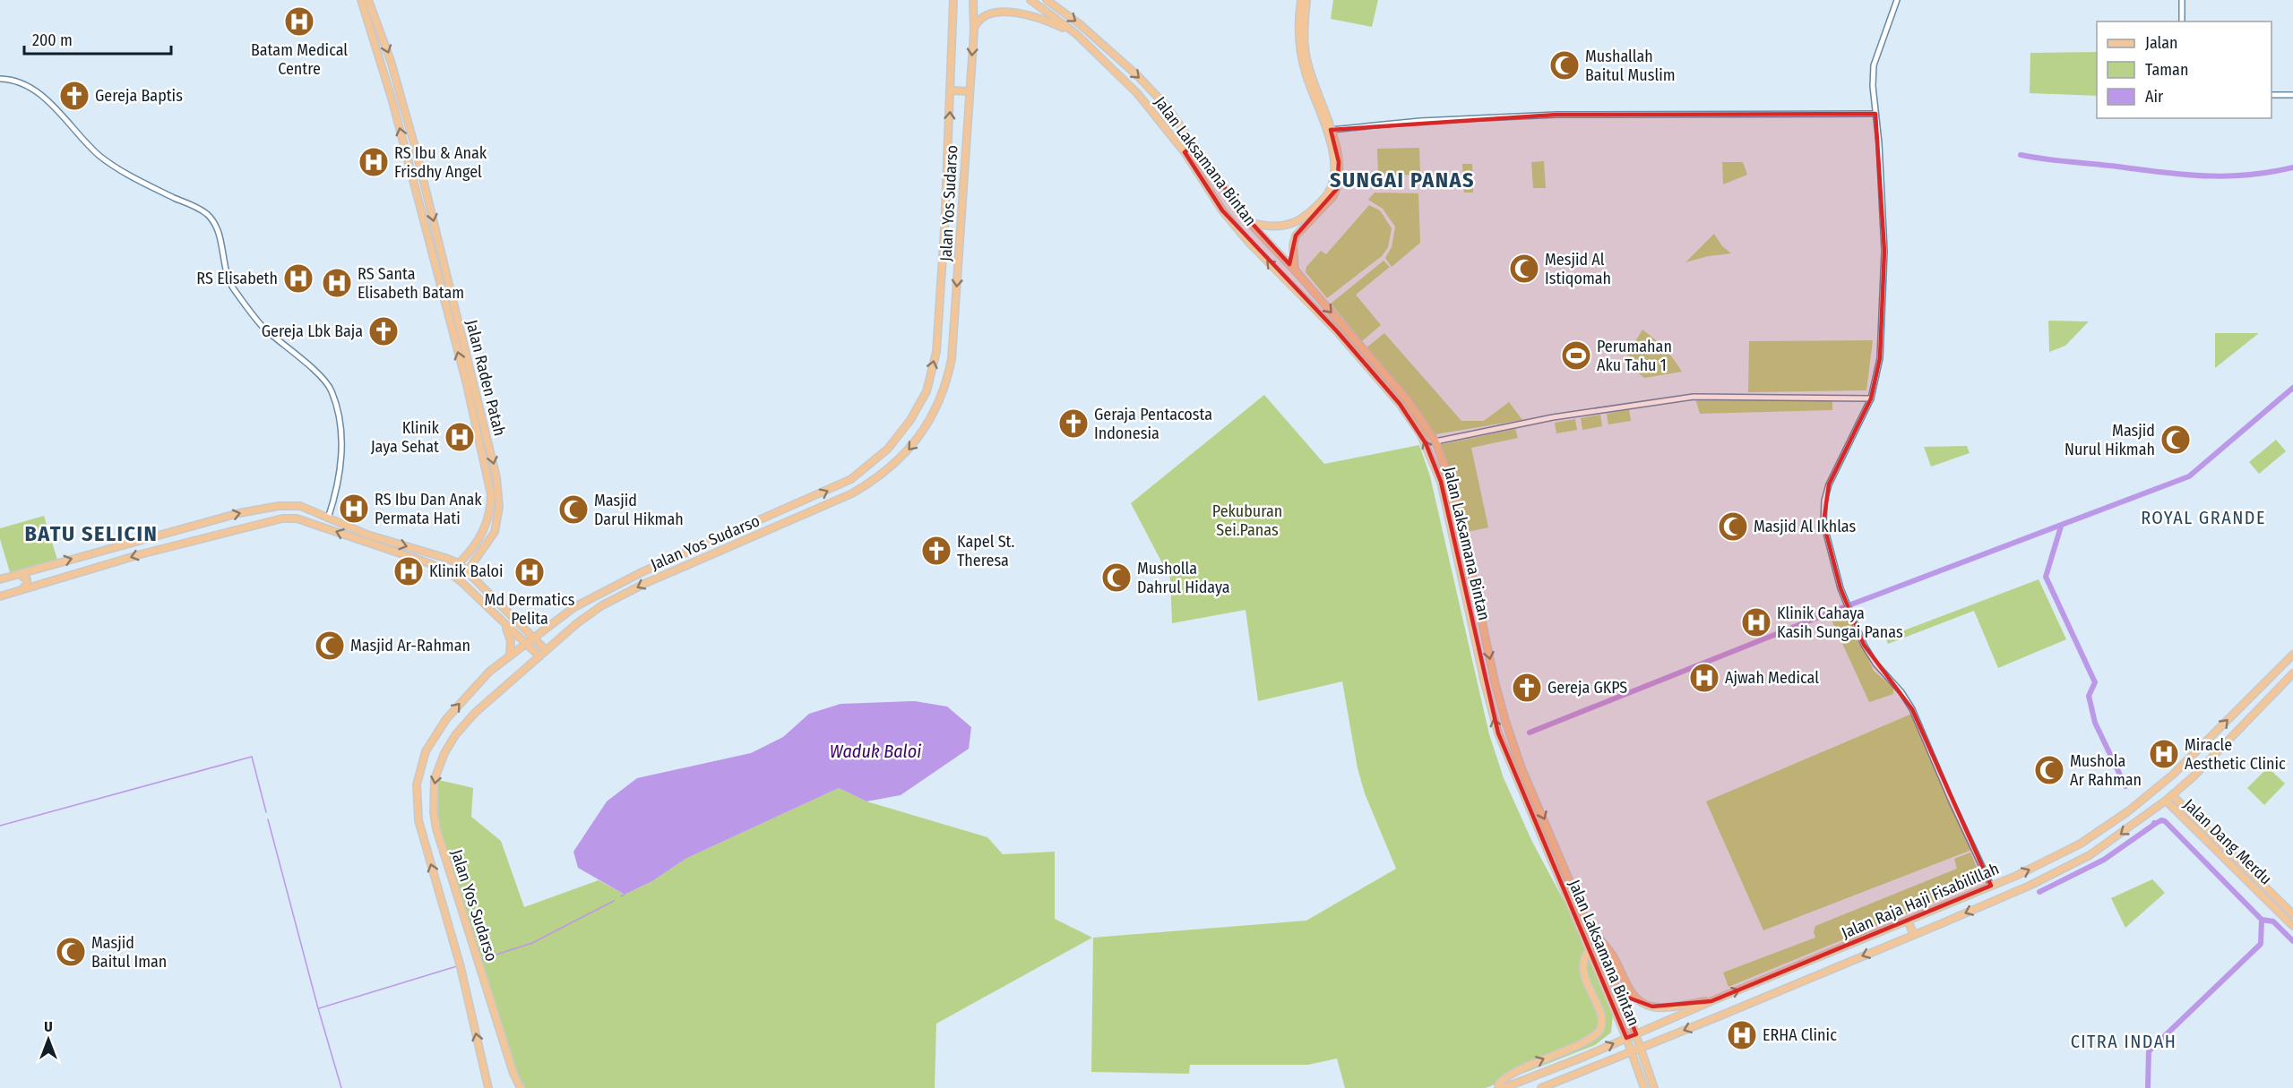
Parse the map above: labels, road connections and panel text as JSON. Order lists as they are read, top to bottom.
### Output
{
  "streets": {
    "main road": [
      "Jalan Laksamana Bintan",
      "Jalan Yos Sudarso",
      "Jalan Raden Patah",
      "Jalan Dang Merdu",
      "Jalan Raja Haji Fisabilillah"
    ]
  },
  "crossings": [
    ["Jalan Laksamana Bintan", "Jalan Raja Haji Fisabilillah"],
    ["Jalan Dang Merdu", "Jalan Raja Haji Fisabilillah"]
  ],
  "districts": [
    "SUNGAI PANAS",
    "ROYAL GRANDE",
    "BATU SELICIN",
    "CITRA INDAH"
  ],
  "water": ["Waduk Baloi"],
  "parks": ["Pekuburan Sei.Panas"],
  "places": {
    "hospital": [
      "Batam Medical Centre",
      "RS Ibu & Anak Frisdhy Angel",
      "RS Elisabeth",
      "RS Santa Elisabeth Batam",
      "Klinik Jaya Sehat",
      "RS Ibu Dan Anak Permata Hati",
      "Klinik Baloi",
      "Md Dermatics Pelita",
      "Klinik Cahaya Kasih Sungai Panas",
      "Ajwah Medical",
      "Miracle Aesthetic Clinic",
      "ERHA Clinic"
    ],
    "mosque": [
      "Mushallah Baitul Muslim",
      "Mesjid Al Istiqomah",
      "Masjid Nurul Hikmah",
      "Masjid Darul Hikmah",
      "Masjid Al Ikhlas",
      "Musholla Dahrul Hidaya",
      "Masjid Ar-Rahman",
      "Mushola Ar Rahman",
      "Masjid Baitul Iman"
    ],
    "church": [
      "Gereja Baptis",
      "Gereja Lbk Baja",
      "Geraja Pentacosta Indonesia",
      "Kapel St. Theresa",
      "Gereja GKPS"
    ],
    "sports": ["Perumahan Aku Tahu 1"]
  },
  "legend": ["Jalan", "Taman", "Air"],
  "scale_bar": "200 m",
  "north": "top"
}
